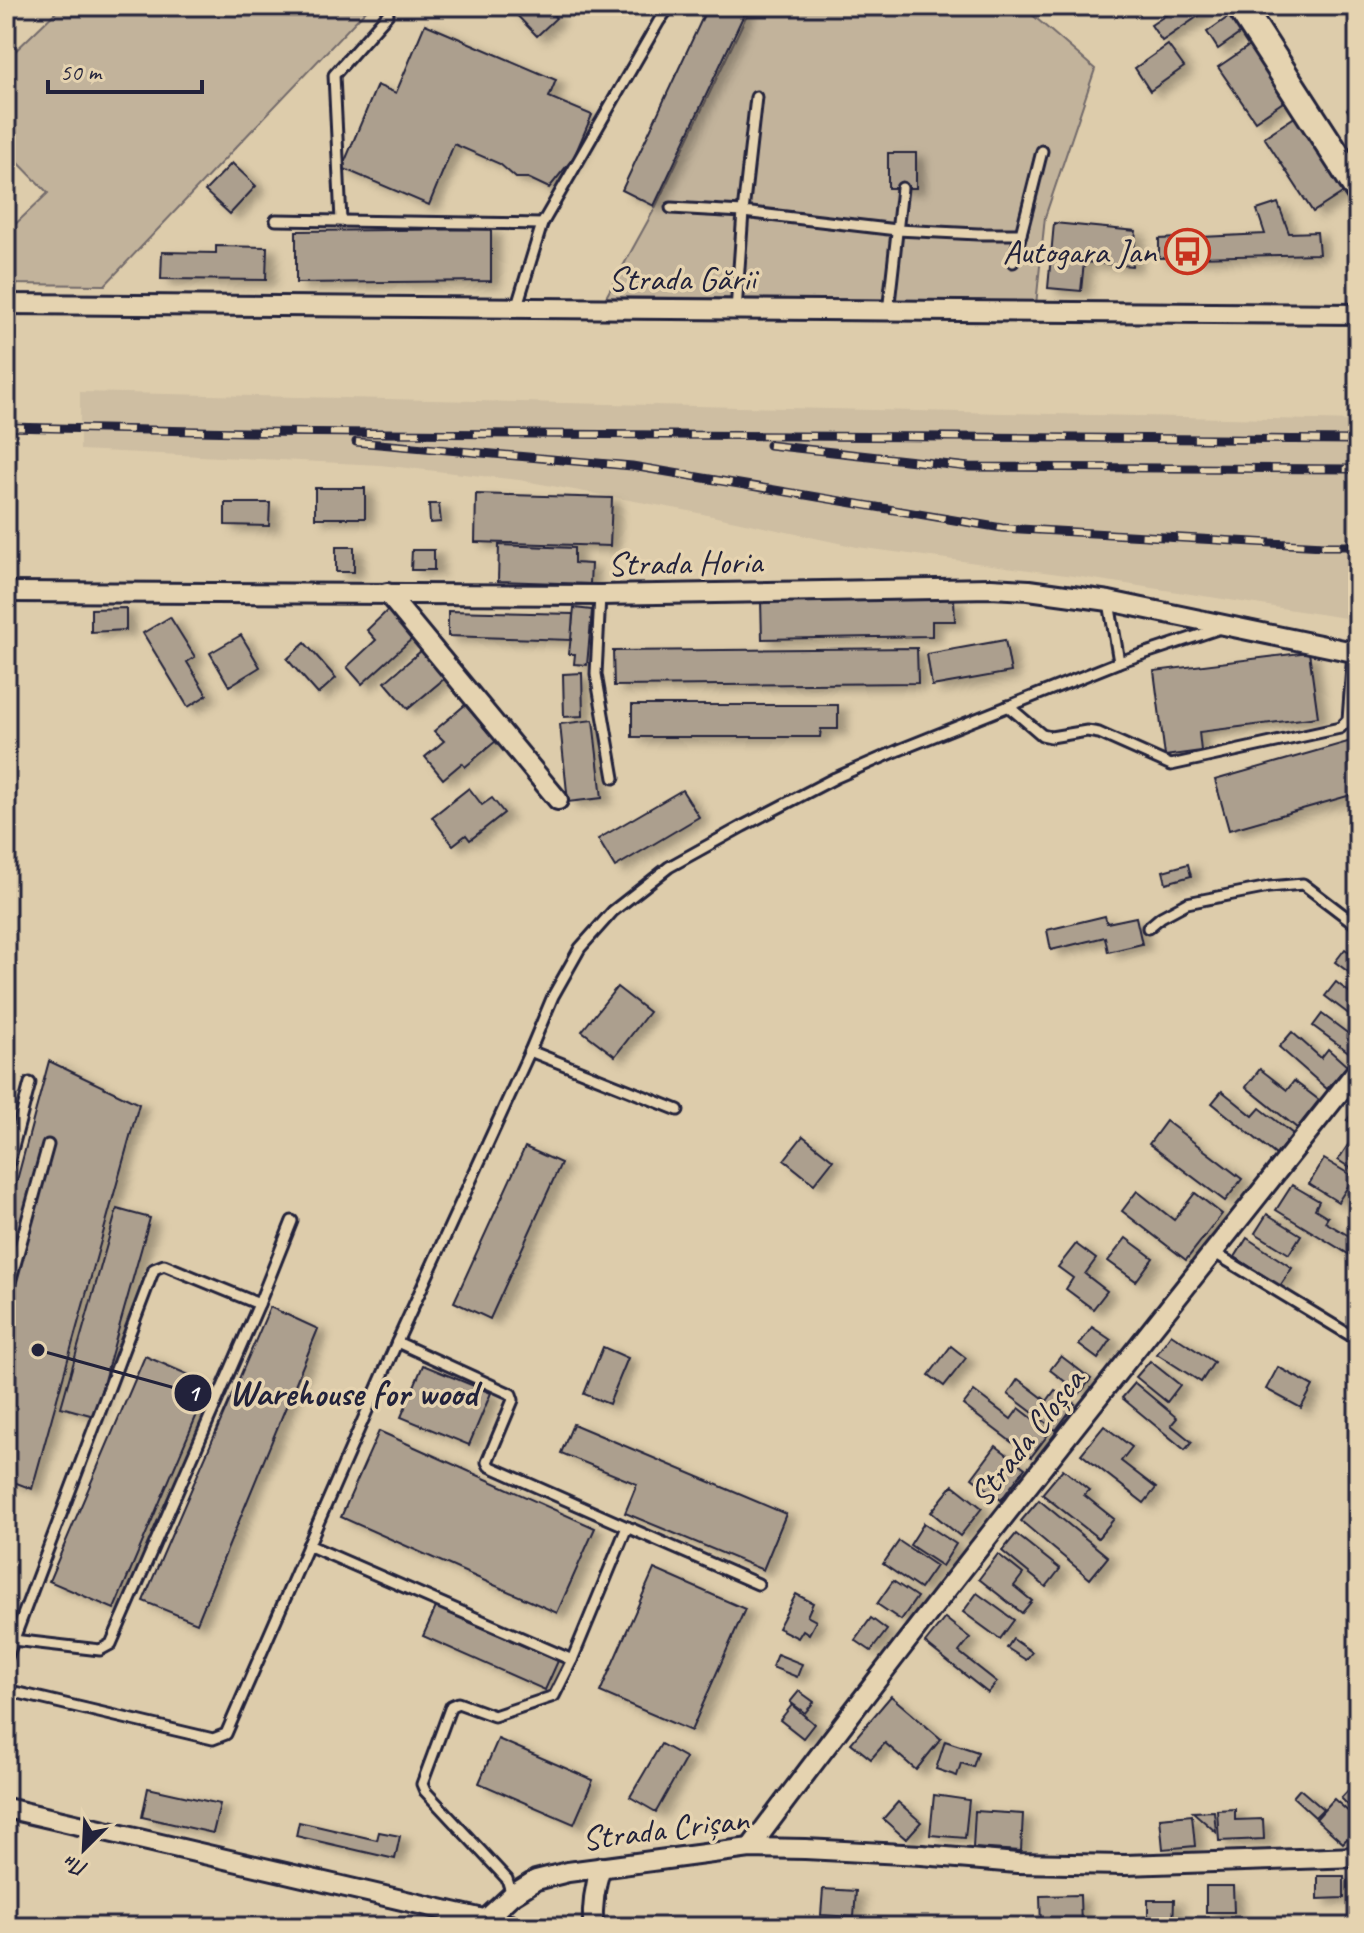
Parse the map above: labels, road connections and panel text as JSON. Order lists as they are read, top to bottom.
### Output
{
  "streets": {
    "street": [
      "Strada Gării",
      "Strada Horia",
      "Strada Cloșca",
      "Strada Crișan"
    ]
  },
  "crossings": [
    ["Strada Cloșca", "Strada Crișan"]
  ],
  "places": {
    "bus stop": ["Autogara Jan"],
    "other": ["Warehouse for wood"]
  },
  "scale_bar": "50 m",
  "north": "bottom left"
}
